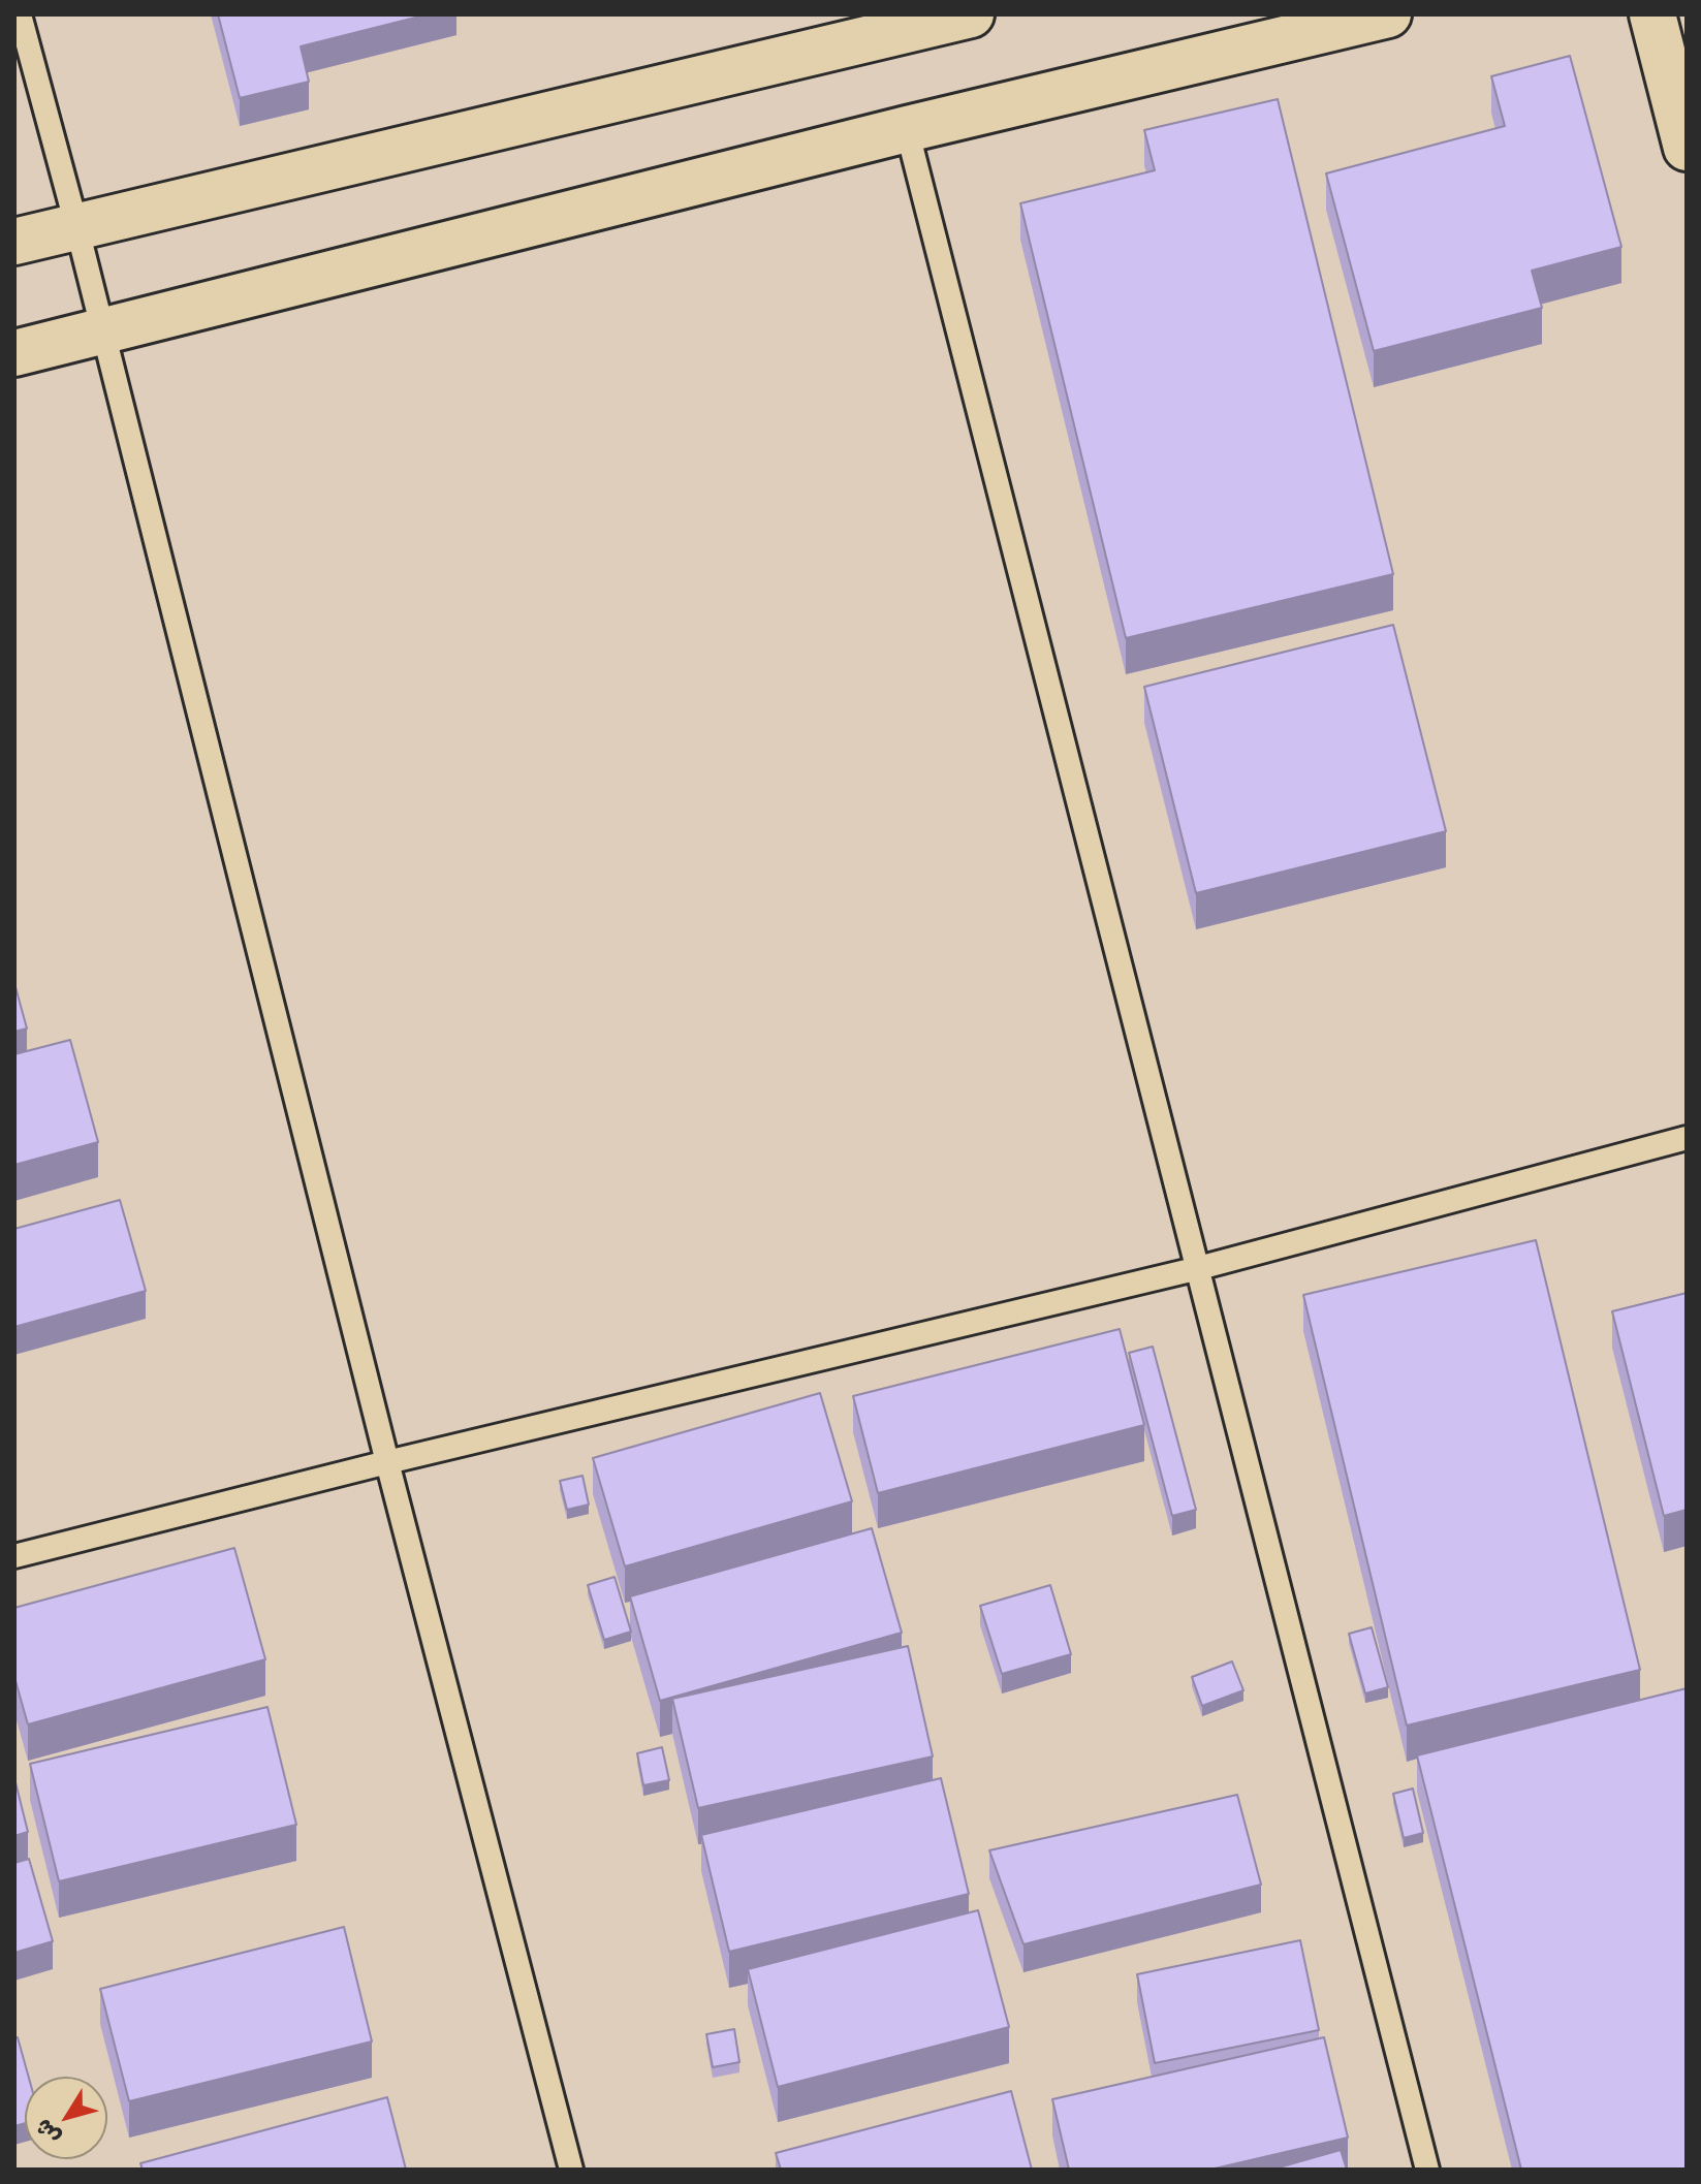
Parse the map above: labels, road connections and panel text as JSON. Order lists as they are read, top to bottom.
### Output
{
  "north": "bottom left"
}
